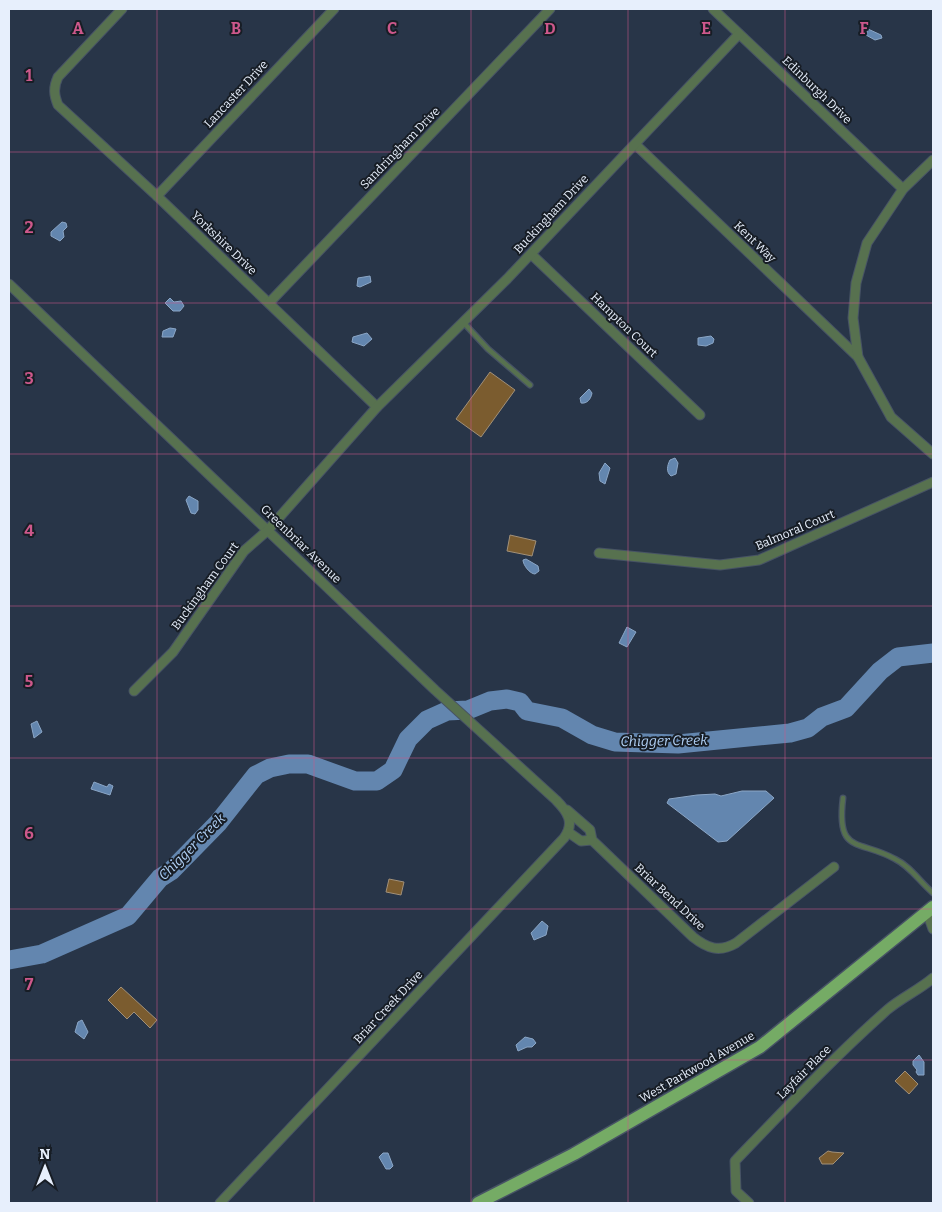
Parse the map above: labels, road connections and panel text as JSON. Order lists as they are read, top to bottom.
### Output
{
  "streets": {
    "main road": ["West Parkwood Avenue"],
    "street": [
      "Edinburgh Drive",
      "Lancaster Drive",
      "Sandringham Drive",
      "Buckingham Drive",
      "Kent Way",
      "Yorkshire Drive",
      "Hampton Court",
      "Balmoral Court",
      "Greenbriar Avenue",
      "Buckingham Court",
      "Briar Bend Drive",
      "Briar Creek Drive",
      "Layfair Place"
    ]
  },
  "crossings": [
    ["Edinburgh Drive", "Buckingham Drive"],
    ["Lancaster Drive", "Yorkshire Drive"],
    ["Sandringham Drive", "Yorkshire Drive"],
    ["Buckingham Drive", "Kent Way"],
    ["Buckingham Drive", "Yorkshire Drive"],
    ["Buckingham Drive", "Hampton Court"],
    ["Buckingham Drive", "Buckingham Court"],
    ["Yorkshire Drive", "Buckingham Court"],
    ["Greenbriar Avenue", "Buckingham Court"],
    ["Greenbriar Avenue", "Briar Bend Drive"],
    ["Greenbriar Avenue", "Briar Creek Drive"],
    ["Briar Bend Drive", "Briar Creek Drive"]
  ],
  "water": ["Chigger Creek"],
  "north": "top",
  "grid": {
    "columns": [
      "A",
      "B",
      "C",
      "D",
      "E",
      "F"
    ],
    "rows": [
      "1",
      "2",
      "3",
      "4",
      "5",
      "6",
      "7"
    ]
  }
}
